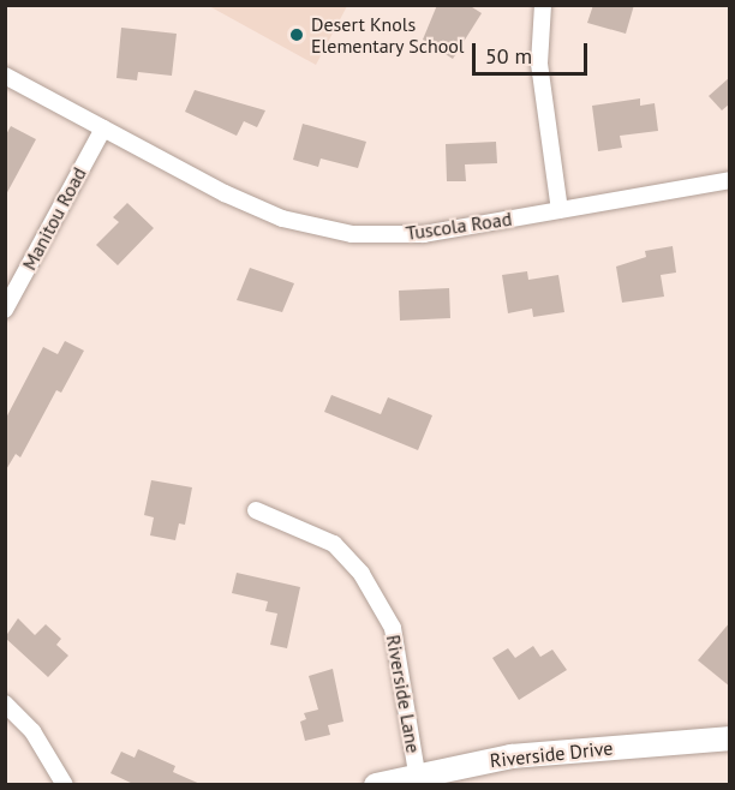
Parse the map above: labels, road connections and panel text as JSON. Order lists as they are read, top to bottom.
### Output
{
  "streets": {
    "street": [
      "Manitou Road",
      "Tuscola Road",
      "Riverside Lane",
      "Riverside Drive"
    ]
  },
  "crossings": [
    ["Manitou Road", "Tuscola Road"],
    ["Riverside Lane", "Riverside Drive"]
  ],
  "places": ["Desert Knols Elementary School"],
  "scale_bar": "50 m"
}
